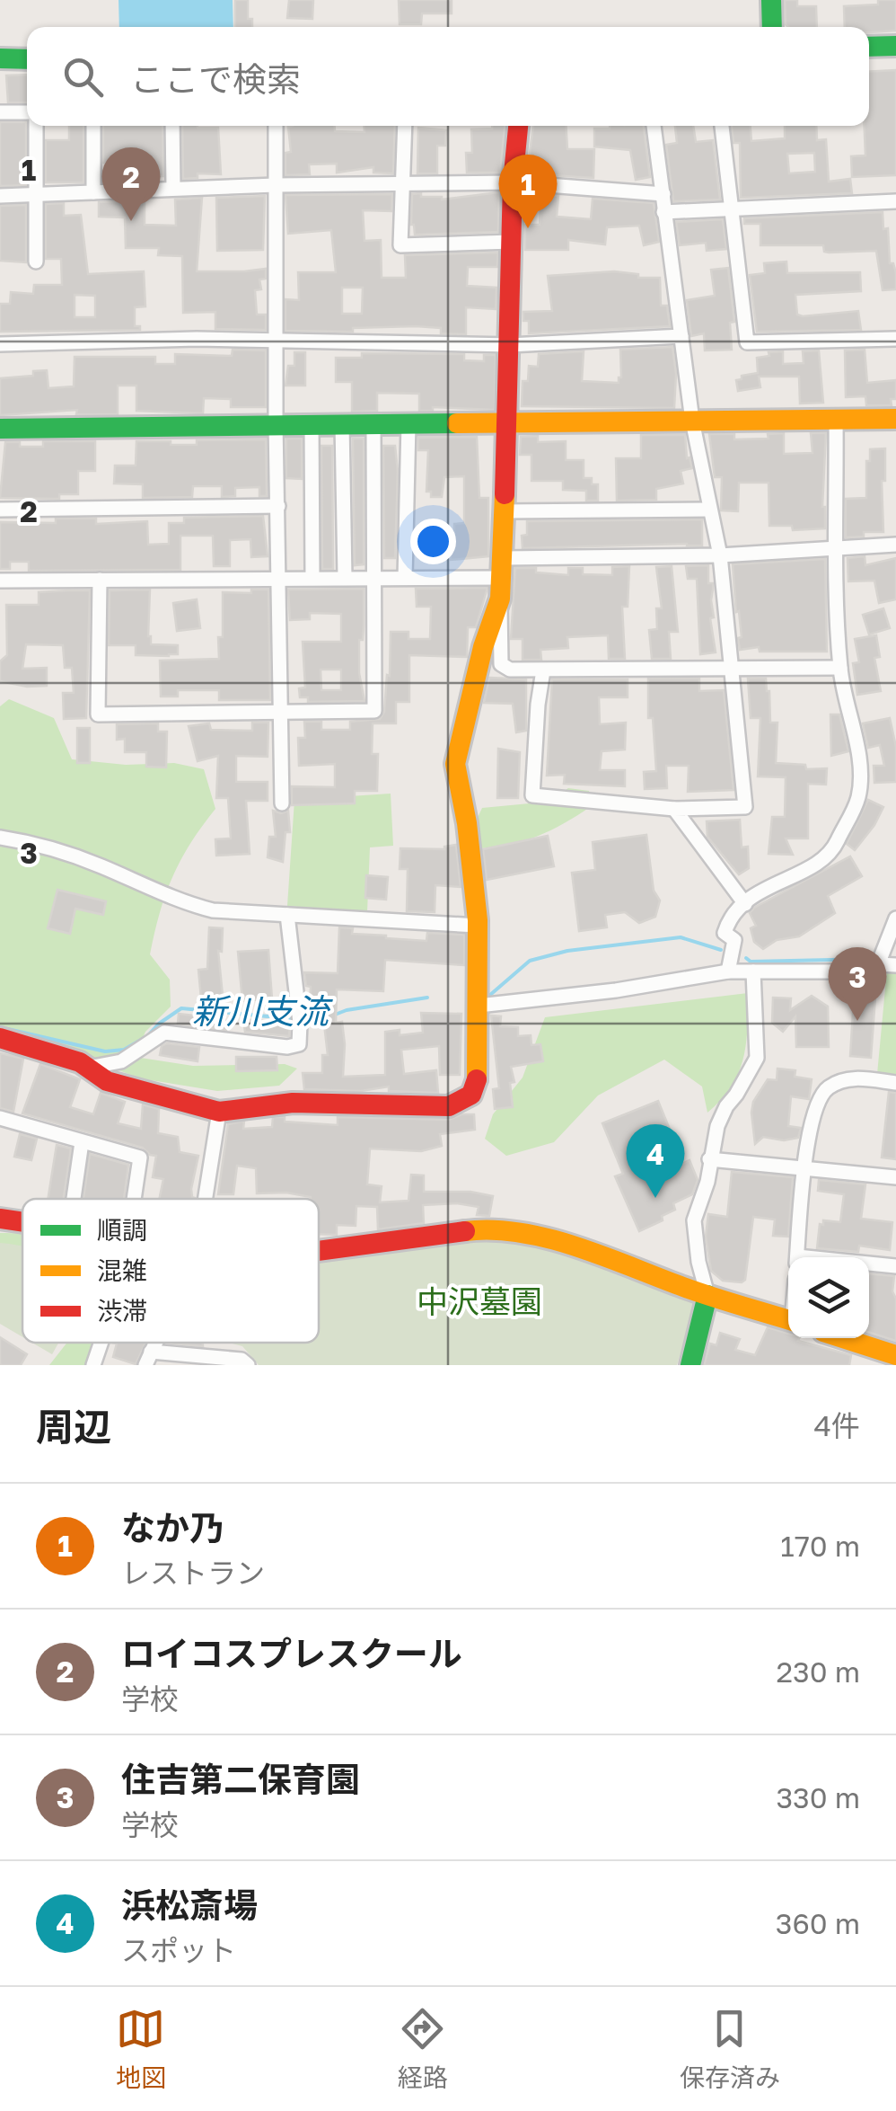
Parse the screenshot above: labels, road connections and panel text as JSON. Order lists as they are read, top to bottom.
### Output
{
  "water": ["新川支流"],
  "parks": ["中沢墓園"],
  "legend": ["順調", "混雑", "渋滞"],
  "page": {
    "search": "ここで検索",
    "pins": [
      "2",
      "1",
      "3",
      "4"
    ],
    "heading": ["周辺", "4件"],
    "list": [
      {
        "mark": "1",
        "name": "なか乃",
        "note": "レストラン",
        "value": "170 m"
      },
      {
        "mark": "2",
        "name": "ロイコスプレスクール",
        "note": "学校",
        "value": "230 m"
      },
      {
        "mark": "3",
        "name": "住吉第二保育園",
        "note": "学校",
        "value": "330 m"
      },
      {
        "mark": "4",
        "name": "浜松斎場",
        "note": "スポット",
        "value": "360 m"
      }
    ],
    "nav": ["地図", "経路", "保存済み"]
  },
  "grid": {
    "rows": ["1", "2", "3"]
  }
}
